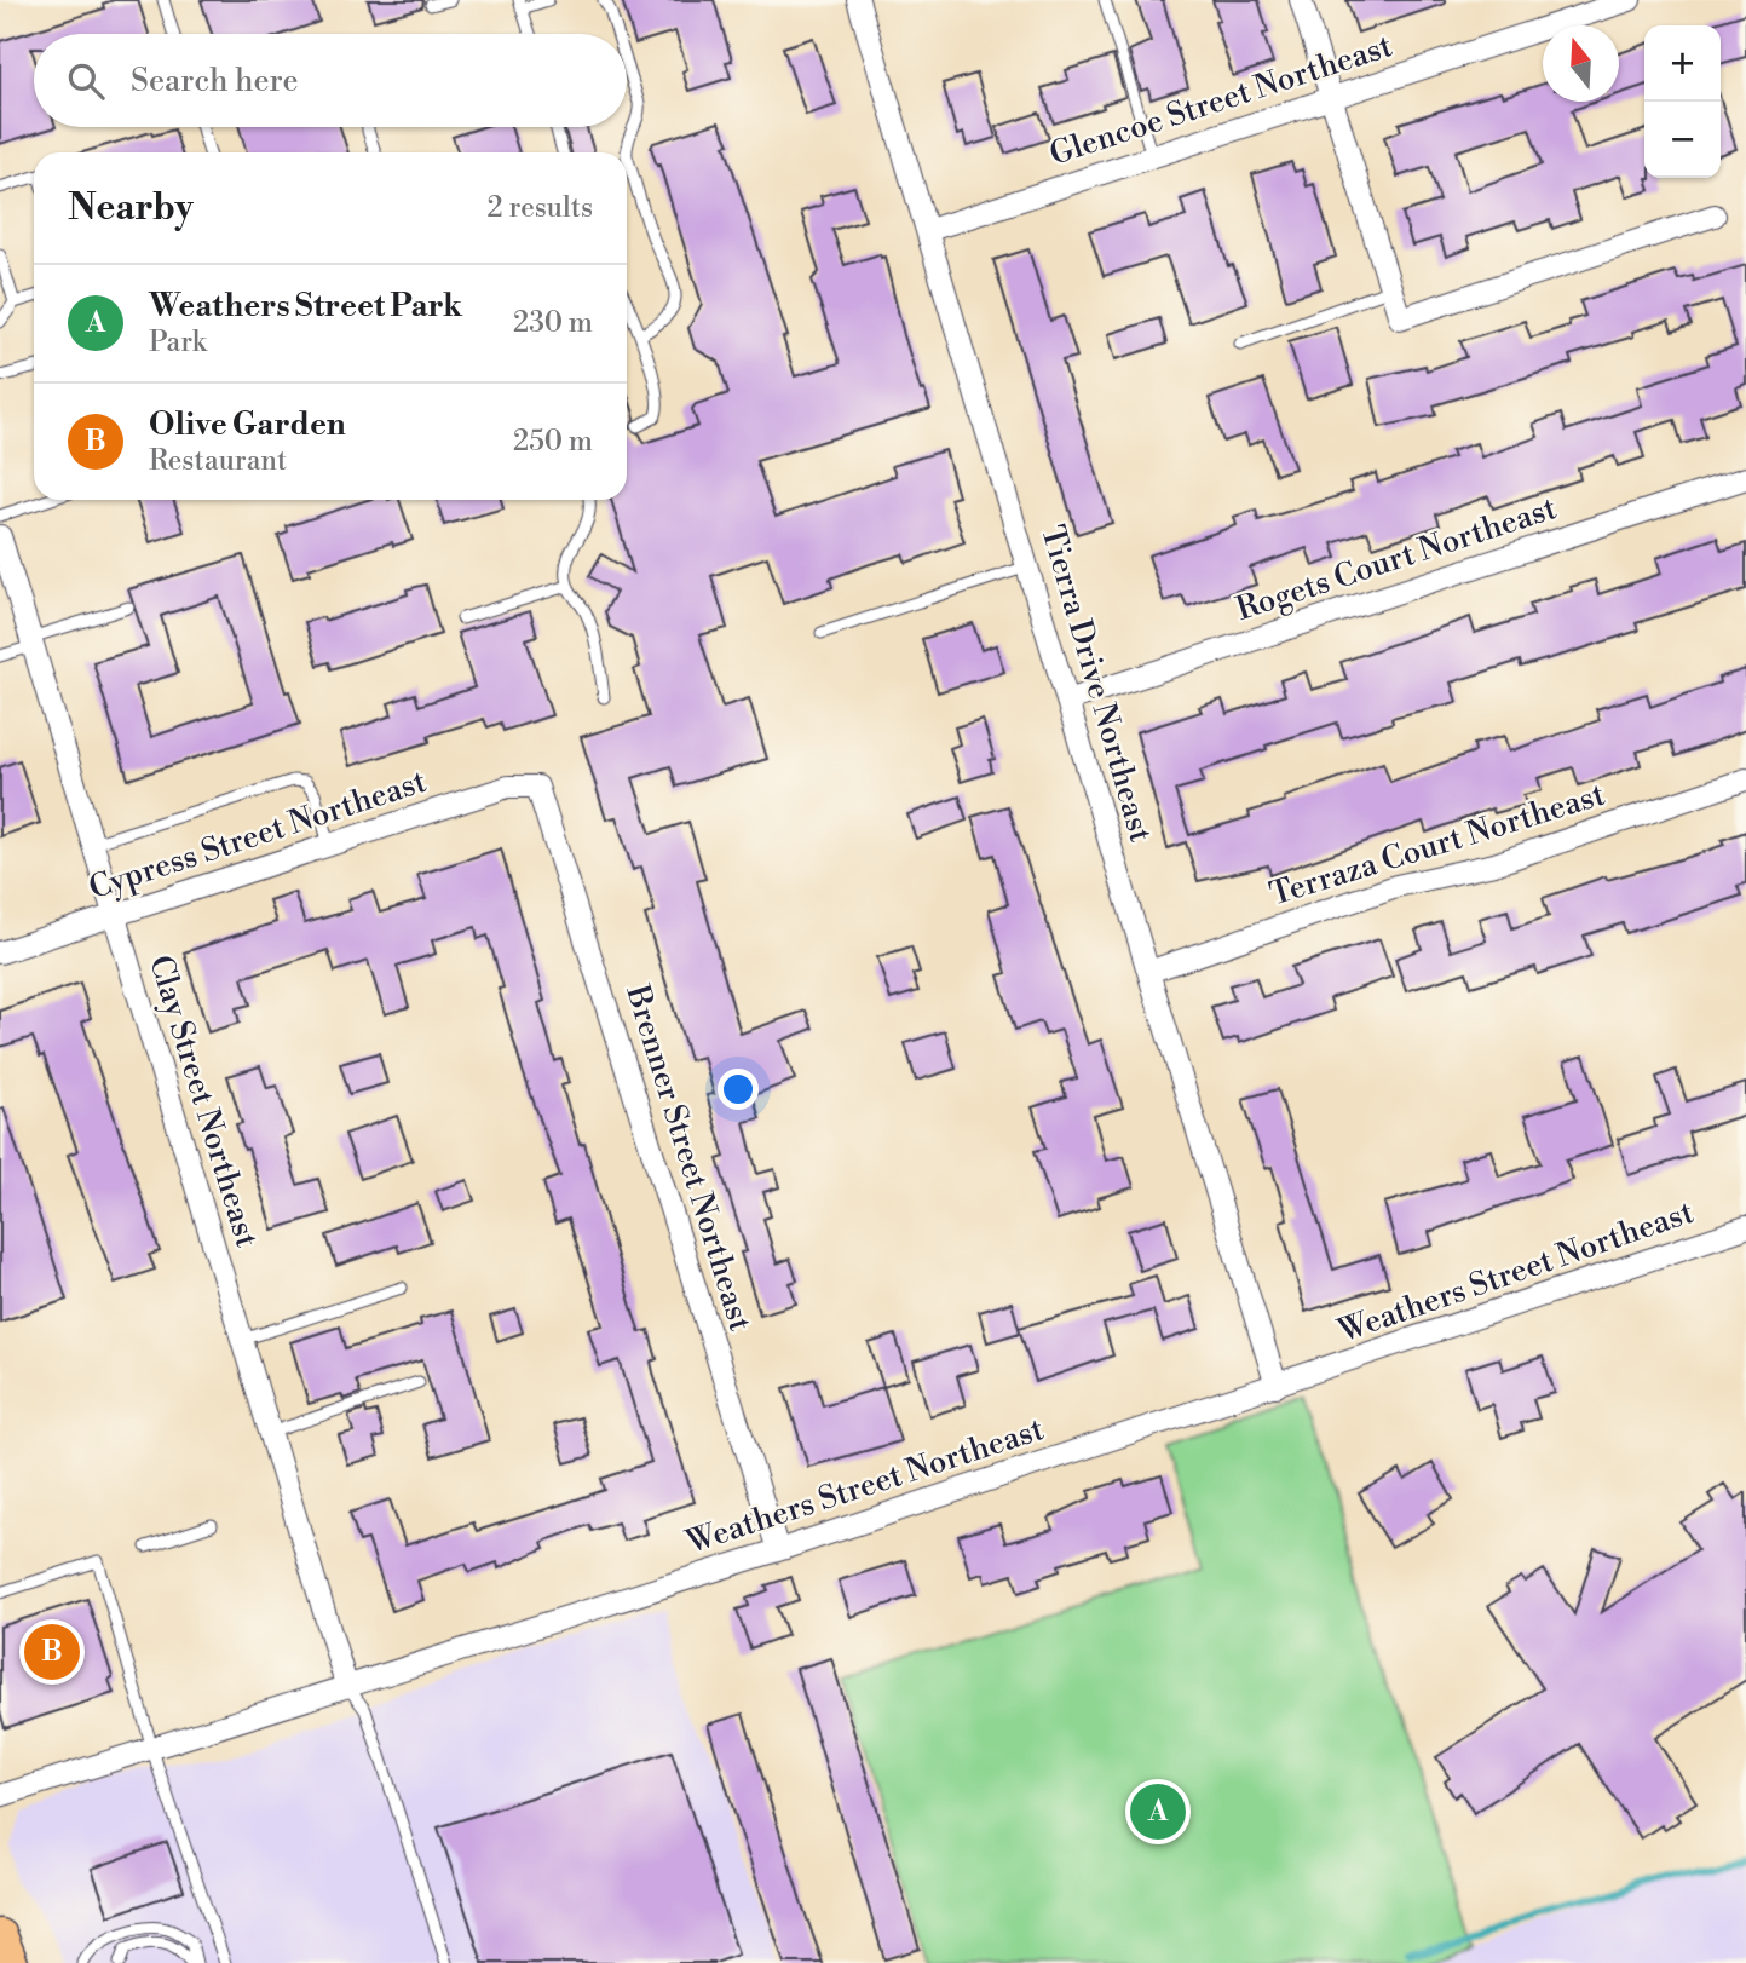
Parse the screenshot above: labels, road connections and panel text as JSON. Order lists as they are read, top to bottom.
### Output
{
  "streets": {
    "street": [
      "Glencoe Street Northeast",
      "Rogets Court Northeast",
      "Tierra Drive Northeast",
      "Cypress Street Northeast",
      "Terraza Court Northeast",
      "Clay Street Northeast",
      "Brenner Street Northeast",
      "Weathers Street Northeast"
    ]
  },
  "crossings": [
    ["Glencoe Street Northeast", "Tierra Drive Northeast"],
    ["Rogets Court Northeast", "Tierra Drive Northeast"],
    ["Tierra Drive Northeast", "Terraza Court Northeast"],
    ["Tierra Drive Northeast", "Weathers Street Northeast"],
    ["Cypress Street Northeast", "Clay Street Northeast"],
    ["Cypress Street Northeast", "Brenner Street Northeast"],
    ["Clay Street Northeast", "Weathers Street Northeast"],
    ["Brenner Street Northeast", "Weathers Street Northeast"]
  ],
  "north": "top",
  "page": {
    "map_buttons": ["+", "−"],
    "search": "Search here",
    "heading": ["Nearby", "2 results"],
    "list": [
      {
        "mark": "A",
        "name": "Weathers Street Park",
        "note": "Park",
        "value": "230 m"
      },
      {
        "mark": "B",
        "name": "Olive Garden",
        "note": "Restaurant",
        "value": "250 m"
      }
    ],
    "pins": ["B", "A"]
  }
}
